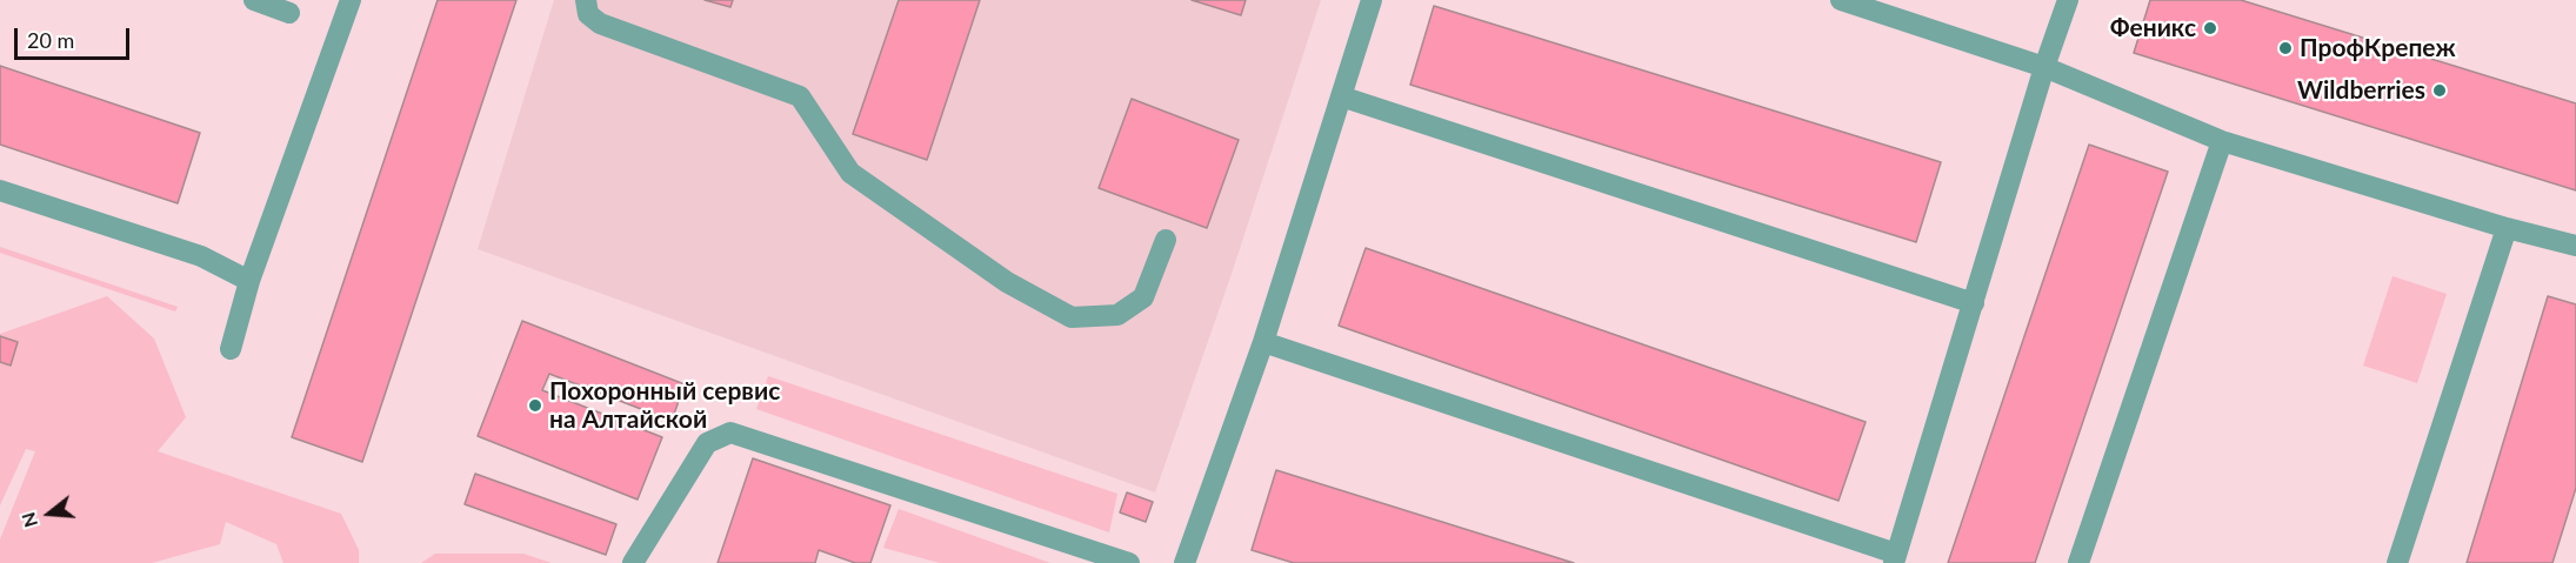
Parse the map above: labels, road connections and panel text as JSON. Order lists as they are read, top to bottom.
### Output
{
  "places": [
    "Феникс",
    "ПрофКрепеж",
    "Wildberries",
    "Похоронный сервис на Алтайской"
  ],
  "scale_bar": "20 m",
  "north": "left"
}
